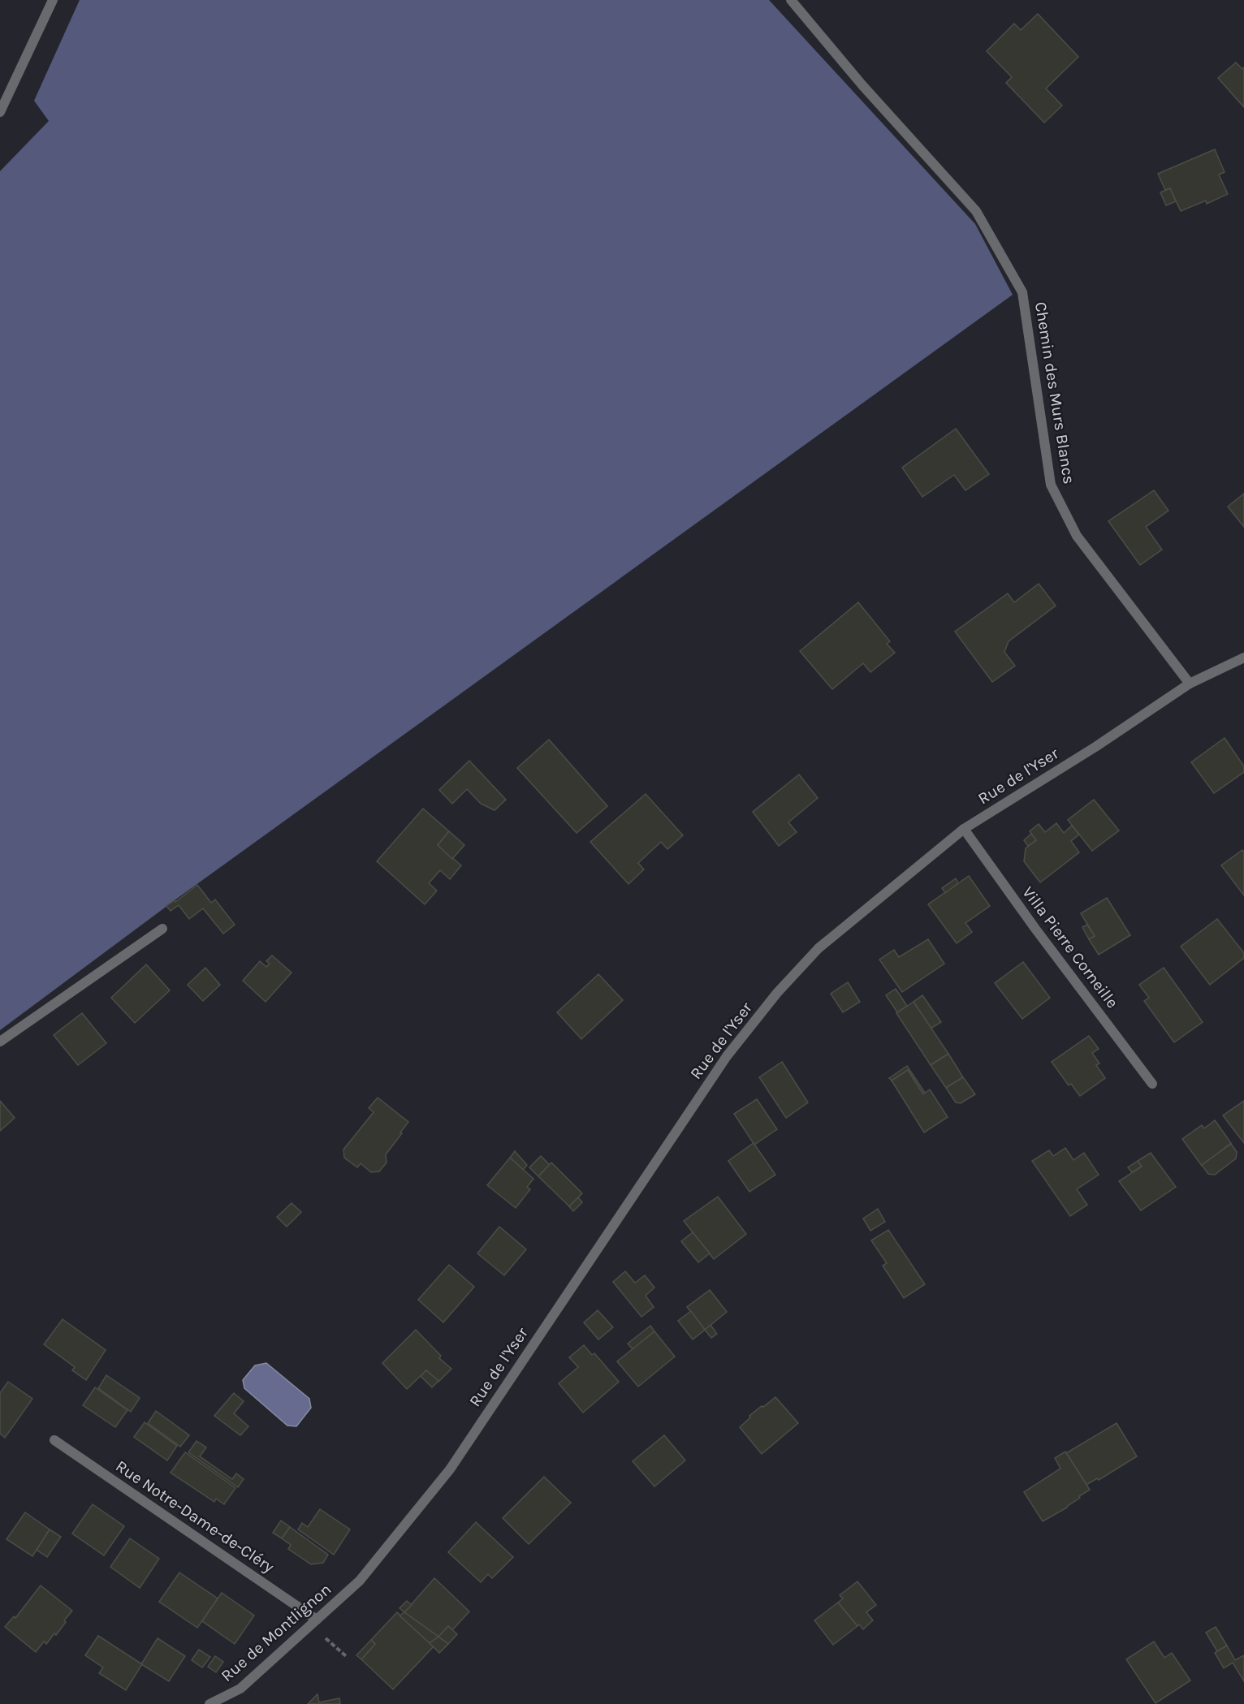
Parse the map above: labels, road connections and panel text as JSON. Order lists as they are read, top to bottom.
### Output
{
  "streets": {
    "street": [
      "Chemin des Murs Blancs",
      "Rue de l'Yser",
      "Villa Pierre Corneille",
      "Rue Notre-Dame-de-Cléry",
      "Rue de Montlignon"
    ]
  },
  "crossings": [
    ["Chemin des Murs Blancs", "Rue de l'Yser"],
    ["Rue de l'Yser", "Villa Pierre Corneille"],
    ["Rue de l'Yser", "Rue de Montlignon"],
    ["Rue Notre-Dame-de-Cléry", "Rue de Montlignon"]
  ]
}
